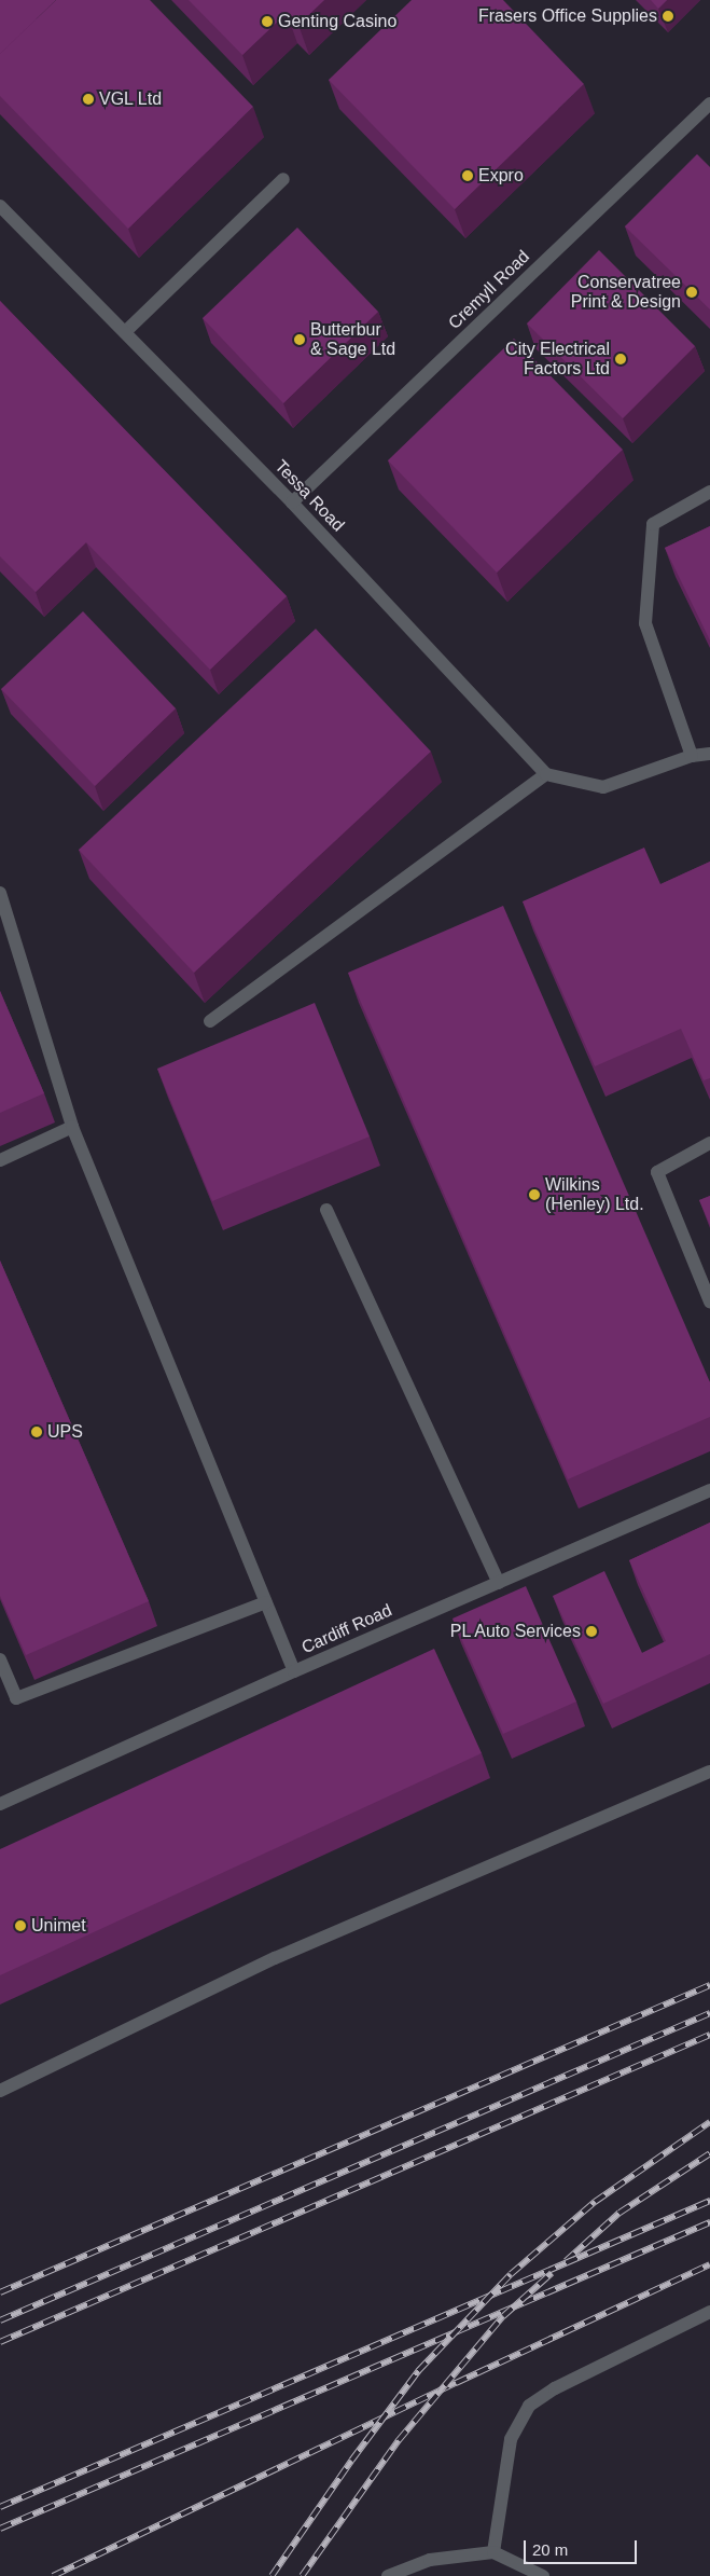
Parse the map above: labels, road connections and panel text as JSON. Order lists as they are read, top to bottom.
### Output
{
  "streets": {
    "street": ["Cremyll Road", "Tessa Road", "Cardiff Road"]
  },
  "crossings": [
    ["Cremyll Road", "Tessa Road"]
  ],
  "places": [
    "Frasers Office Supplies",
    "Genting Casino",
    "VGL Ltd",
    "Expro",
    "Conservatree Print & Design",
    "Butterbur & Sage Ltd",
    "City Electrical Factors Ltd",
    "Wilkins (Henley) Ltd.",
    "UPS",
    "PL Auto Services",
    "Unimet"
  ],
  "scale_bar": "20 m"
}
